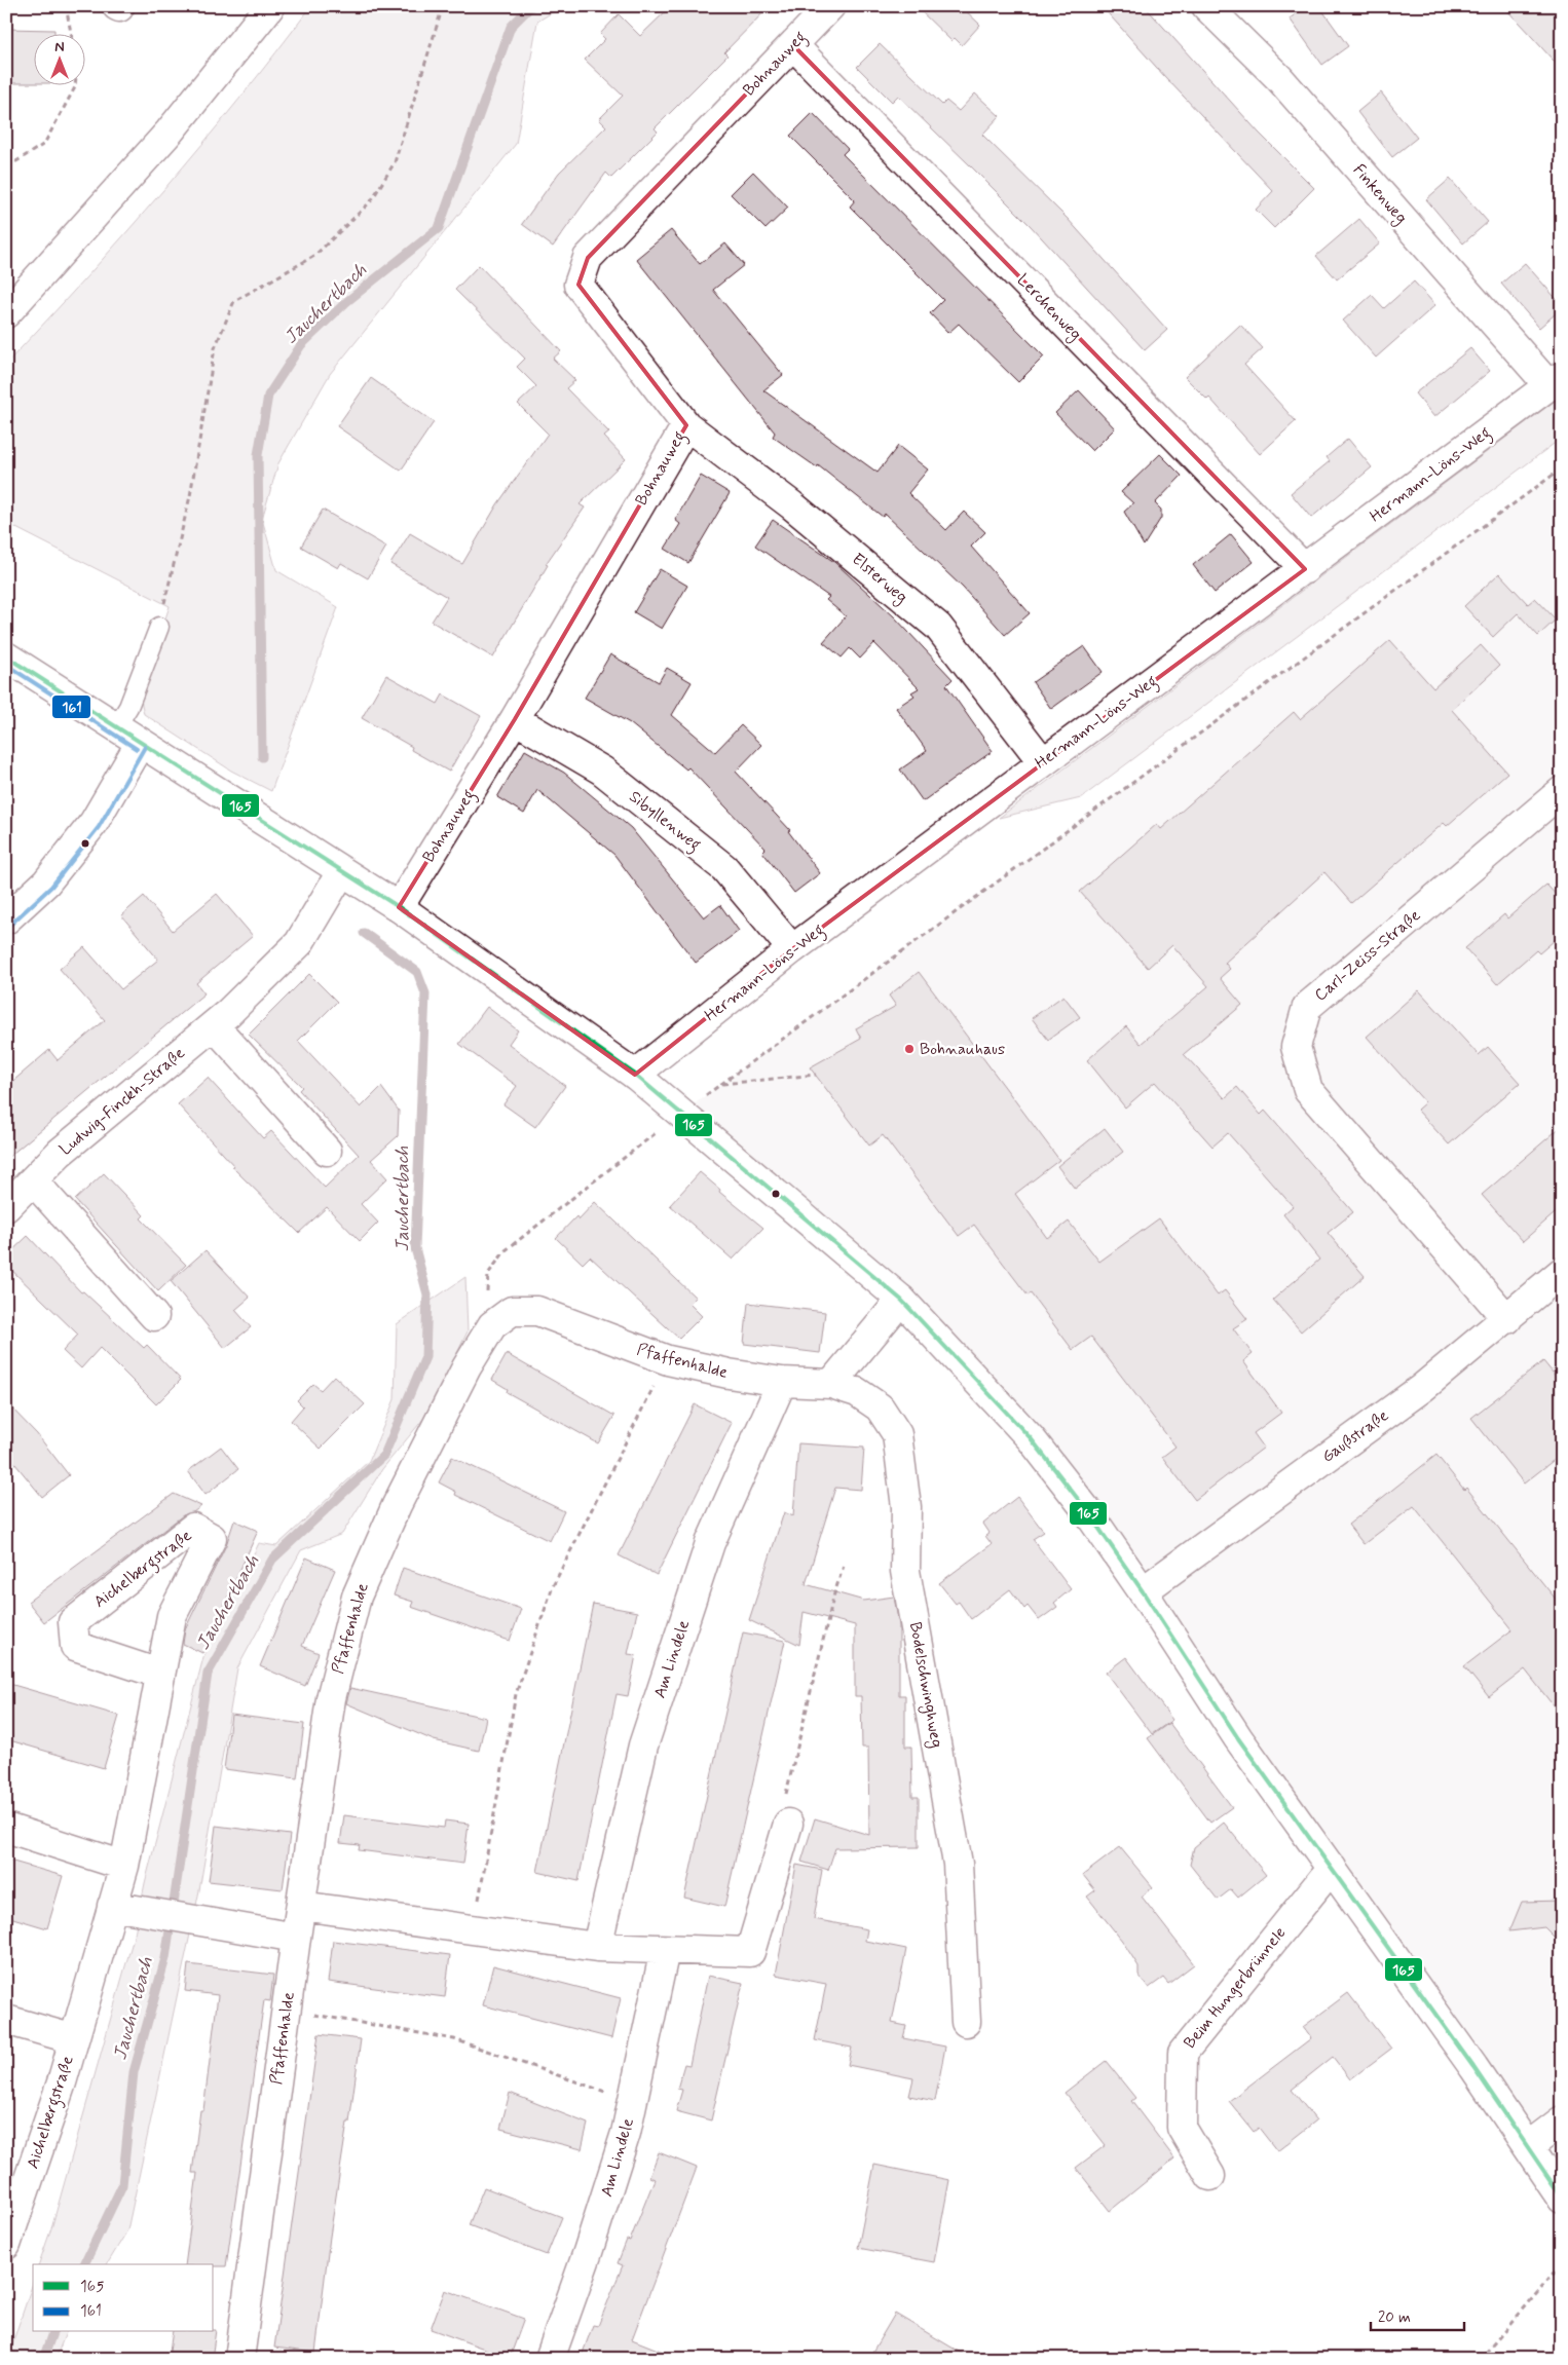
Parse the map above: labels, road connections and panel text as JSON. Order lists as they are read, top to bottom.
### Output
{
  "streets": {
    "street": [
      "Bohnauweg",
      "Finkenweg",
      "Lerchenweg",
      "Hermann-Löns-Weg",
      "Elsterweg",
      "Sibyllenweg",
      "Carl-Zeiss-Straße",
      "Ludwig-Finckh-Straße",
      "Pfaffenhalde",
      "Gaußstraße",
      "Aichelbergstraße",
      "Am Lindele",
      "Bodelschwinghweg",
      "Beim Hungerbrünnele"
    ]
  },
  "crossings": [
    ["Bohnauweg", "Lerchenweg"],
    ["Bohnauweg", "Elsterweg"],
    ["Bohnauweg", "Sibyllenweg"],
    ["Finkenweg", "Hermann-Löns-Weg"],
    ["Lerchenweg", "Hermann-Löns-Weg"],
    ["Hermann-Löns-Weg", "Elsterweg"],
    ["Hermann-Löns-Weg", "Sibyllenweg"],
    ["Carl-Zeiss-Straße", "Gaußstraße"],
    ["Pfaffenhalde", "Am Lindele"],
    ["Pfaffenhalde", "Bodelschwinghweg"]
  ],
  "water": ["Jauchertbach"],
  "places": ["Bohnauhaus"],
  "lines": ["transit line 165", "transit line 161"],
  "legend": ["165", "161"],
  "scale_bar": "20 m",
  "north": "top"
}
